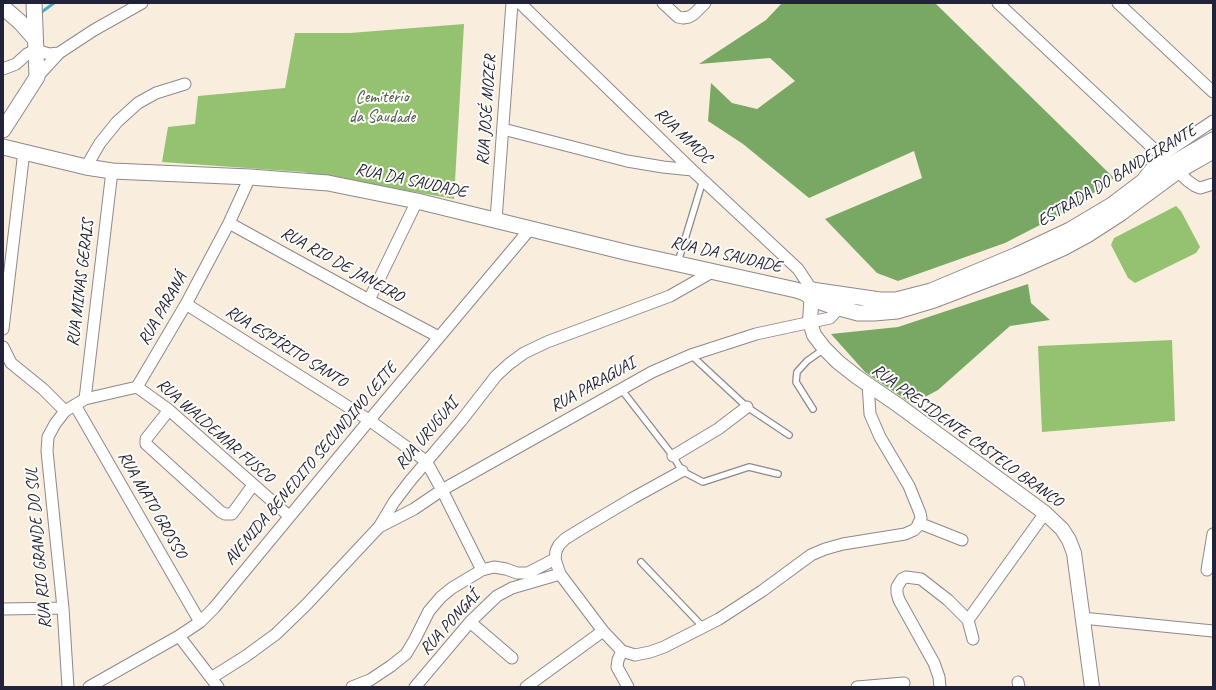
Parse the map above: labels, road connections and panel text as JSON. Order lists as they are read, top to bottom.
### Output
{
  "streets": {
    "main road": ["ESTRADA DO BANDEIRANTE", "RUA DA SAUDADE"],
    "street": [
      "RUA JOSÉ MOZER",
      "RUA MMDC",
      "RUA RIO DE JANEIRO",
      "RUA MINAS GERAIS",
      "RUA PARANÁ",
      "RUA ESPÍRITO SANTO",
      "RUA PARAGUAI",
      "RUA WALDEMAR FUSCO",
      "RUA URUGUAI",
      "RUA PRESIDENTE CASTELO BRANCO",
      "AVENIDA BENEDITO SECUNDINO LEITE",
      "RUA MATO GROSSO",
      "RUA RIO GRANDE DO SUL",
      "RUA PONGAÍ"
    ]
  },
  "crossings": [
    ["RUA JOSÉ MOZER", "RUA DA SAUDADE"],
    ["RUA MMDC", "ESTRADA DO BANDEIRANTE"],
    ["RUA MMDC", "RUA DA SAUDADE"],
    ["RUA MMDC", "RUA PRESIDENTE CASTELO BRANCO"],
    ["ESTRADA DO BANDEIRANTE", "RUA DA SAUDADE"],
    ["ESTRADA DO BANDEIRANTE", "RUA PARAGUAI"],
    ["ESTRADA DO BANDEIRANTE", "RUA PRESIDENTE CASTELO BRANCO"],
    ["RUA DA SAUDADE", "RUA MINAS GERAIS"],
    ["RUA DA SAUDADE", "RUA PARANÁ"],
    ["RUA DA SAUDADE", "RUA URUGUAI"],
    ["RUA DA SAUDADE", "RUA PRESIDENTE CASTELO BRANCO"],
    ["RUA DA SAUDADE", "AVENIDA BENEDITO SECUNDINO LEITE"],
    ["RUA RIO DE JANEIRO", "RUA PARANÁ"],
    ["RUA RIO DE JANEIRO", "AVENIDA BENEDITO SECUNDINO LEITE"],
    ["RUA PARANÁ", "RUA ESPÍRITO SANTO"],
    ["RUA PARANÁ", "RUA WALDEMAR FUSCO"],
    ["RUA ESPÍRITO SANTO", "RUA URUGUAI"],
    ["RUA ESPÍRITO SANTO", "AVENIDA BENEDITO SECUNDINO LEITE"],
    ["RUA PARAGUAI", "RUA URUGUAI"],
    ["RUA PARAGUAI", "RUA PRESIDENTE CASTELO BRANCO"],
    ["RUA WALDEMAR FUSCO", "AVENIDA BENEDITO SECUNDINO LEITE"],
    ["AVENIDA BENEDITO SECUNDINO LEITE", "RUA MATO GROSSO"]
  ],
  "parks": ["Cemitério da Saudade"]
}
